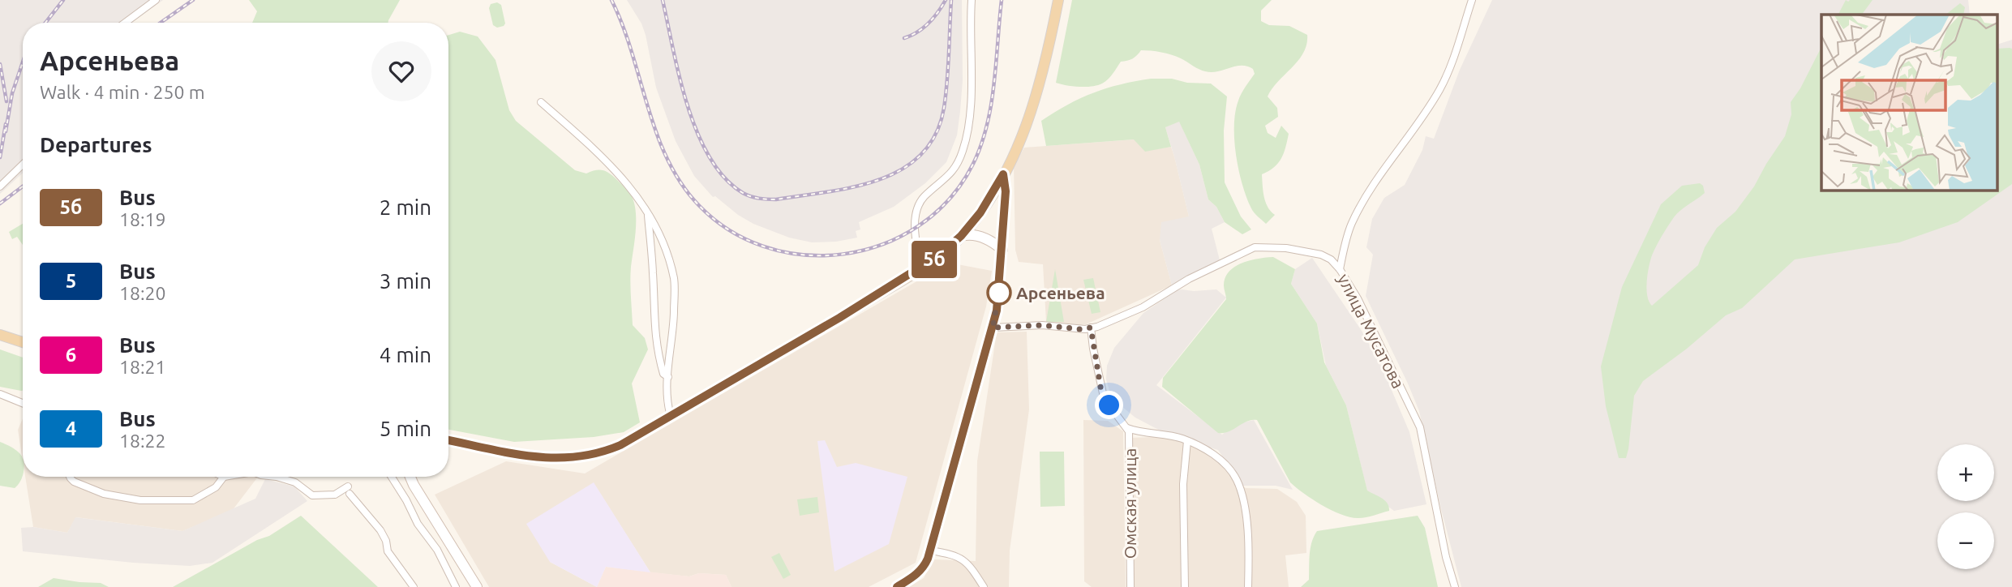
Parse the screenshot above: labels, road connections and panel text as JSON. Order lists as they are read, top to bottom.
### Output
{
  "streets": {
    "street": ["улица Мусатова", "Омская улица"]
  },
  "crossings": [
    ["улица Мусатова", "Омская улица"]
  ],
  "places": ["Арсеньева"],
  "lines": ["bus line 5б"],
  "page": {
    "on_map": "5б",
    "heading": [
      ["Арсеньева", "Walk · 4 min · 250 m"],
      "Departures"
    ],
    "list": [
      {
        "mark": "5б",
        "name": "Bus",
        "note": "18:19",
        "value": "2 min"
      },
      {
        "mark": "5",
        "name": "Bus",
        "note": "18:20",
        "value": "3 min"
      },
      {
        "mark": "6",
        "name": "Bus",
        "note": "18:21",
        "value": "4 min"
      },
      {
        "mark": "4",
        "name": "Bus",
        "note": "18:22",
        "value": "5 min"
      }
    ],
    "map_buttons": ["+", "−"]
  }
}
